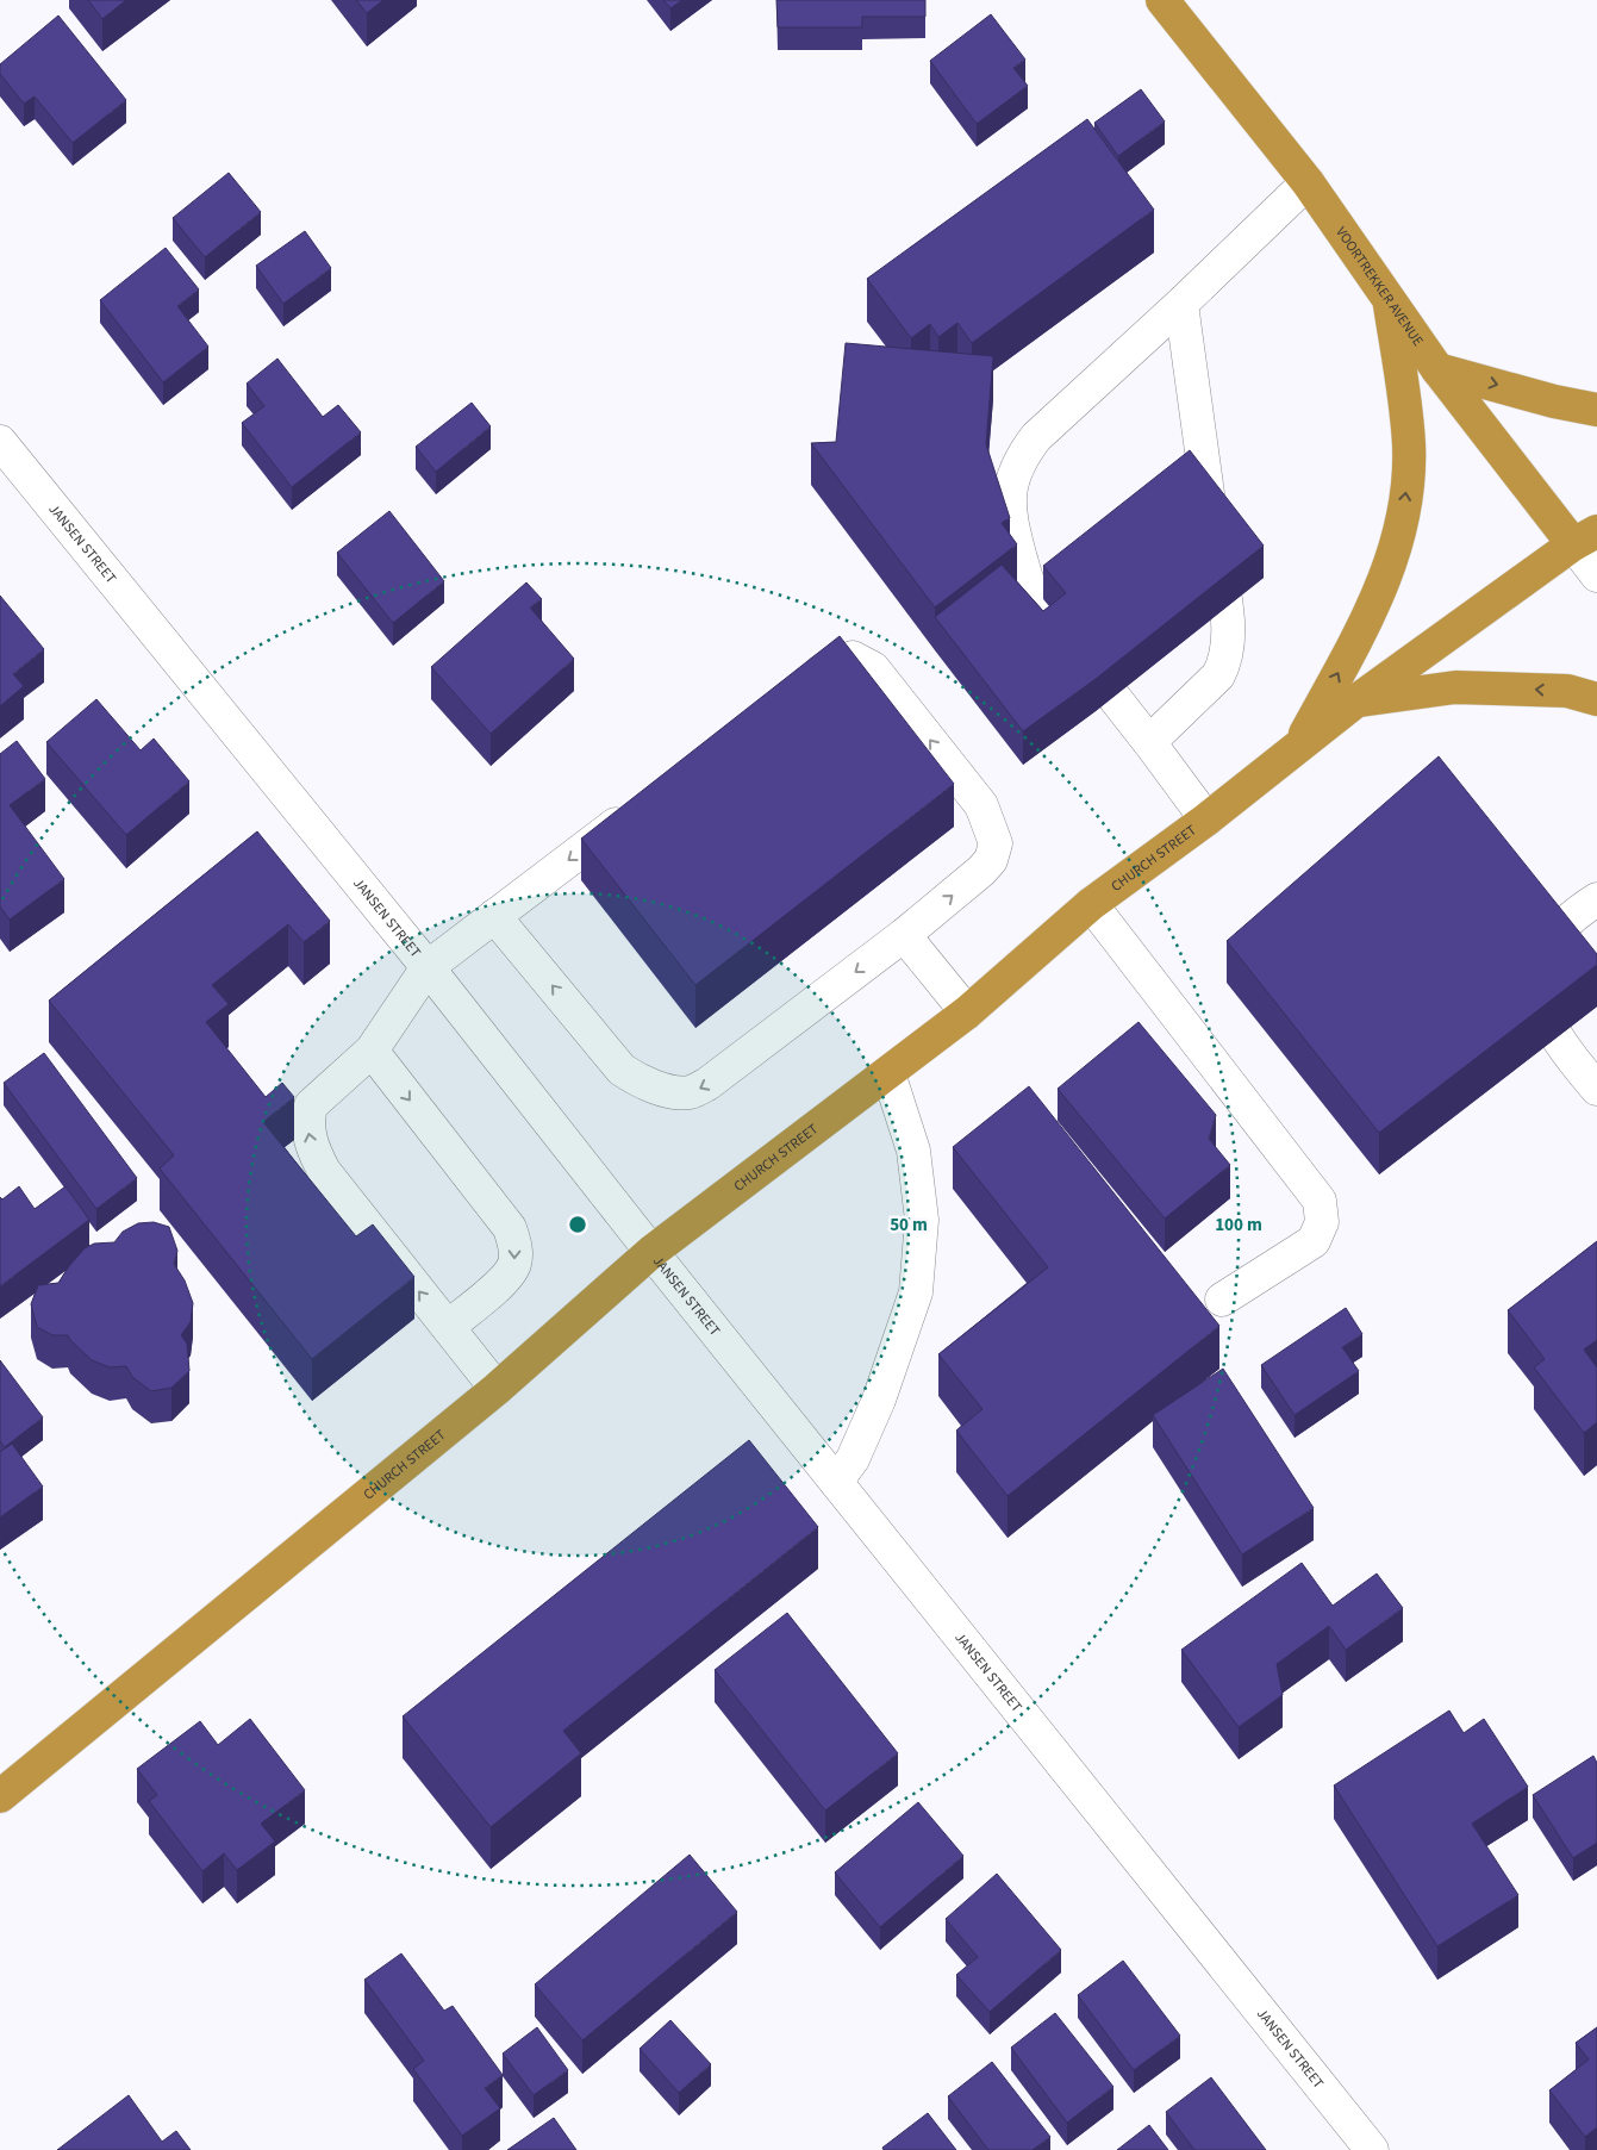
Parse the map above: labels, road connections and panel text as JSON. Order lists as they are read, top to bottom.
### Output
{
  "streets": {
    "highway": ["VOORTREKKER AVENUE", "CHURCH STREET"],
    "street": ["JANSEN STREET"]
  },
  "crossings": [
    ["VOORTREKKER AVENUE", "CHURCH STREET"],
    ["JANSEN STREET", "CHURCH STREET"]
  ],
  "rings": ["50 m", "100 m"]
}
